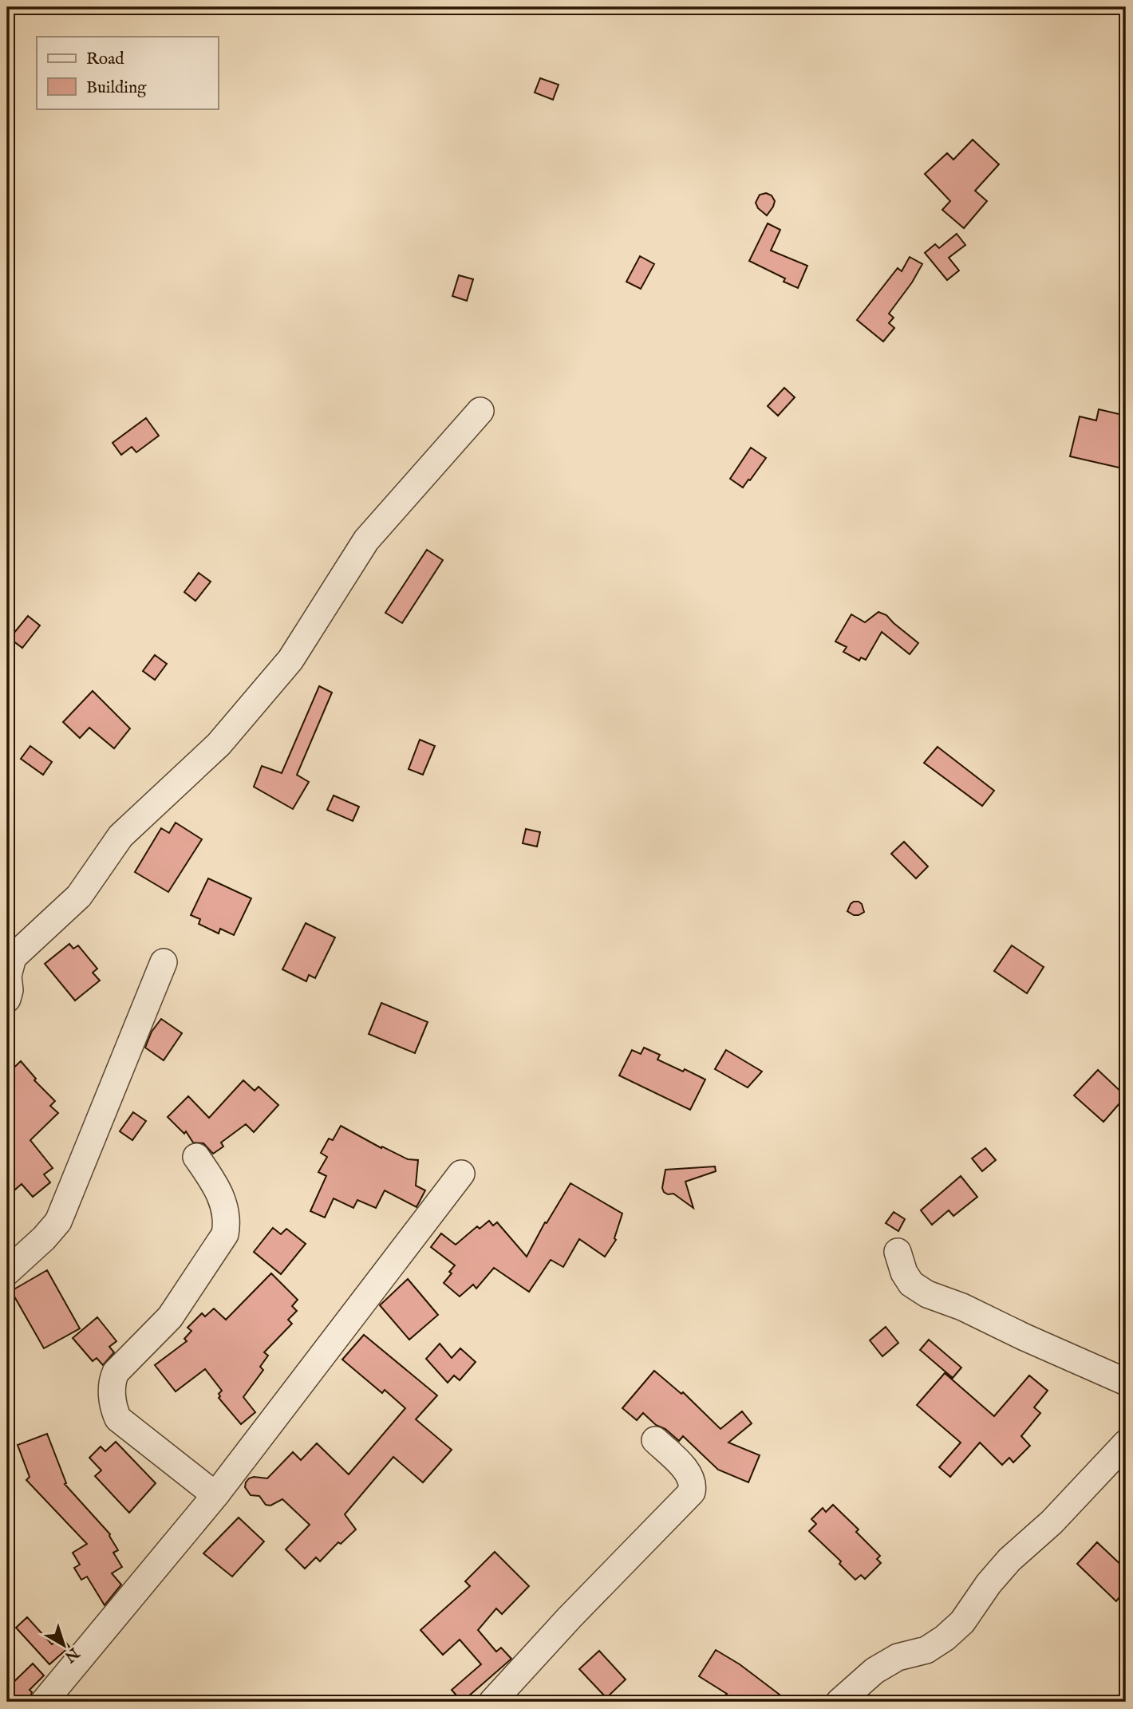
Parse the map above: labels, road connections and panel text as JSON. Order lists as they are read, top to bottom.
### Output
{
  "legend": ["Road", "Building"],
  "north": "bottom right"
}
